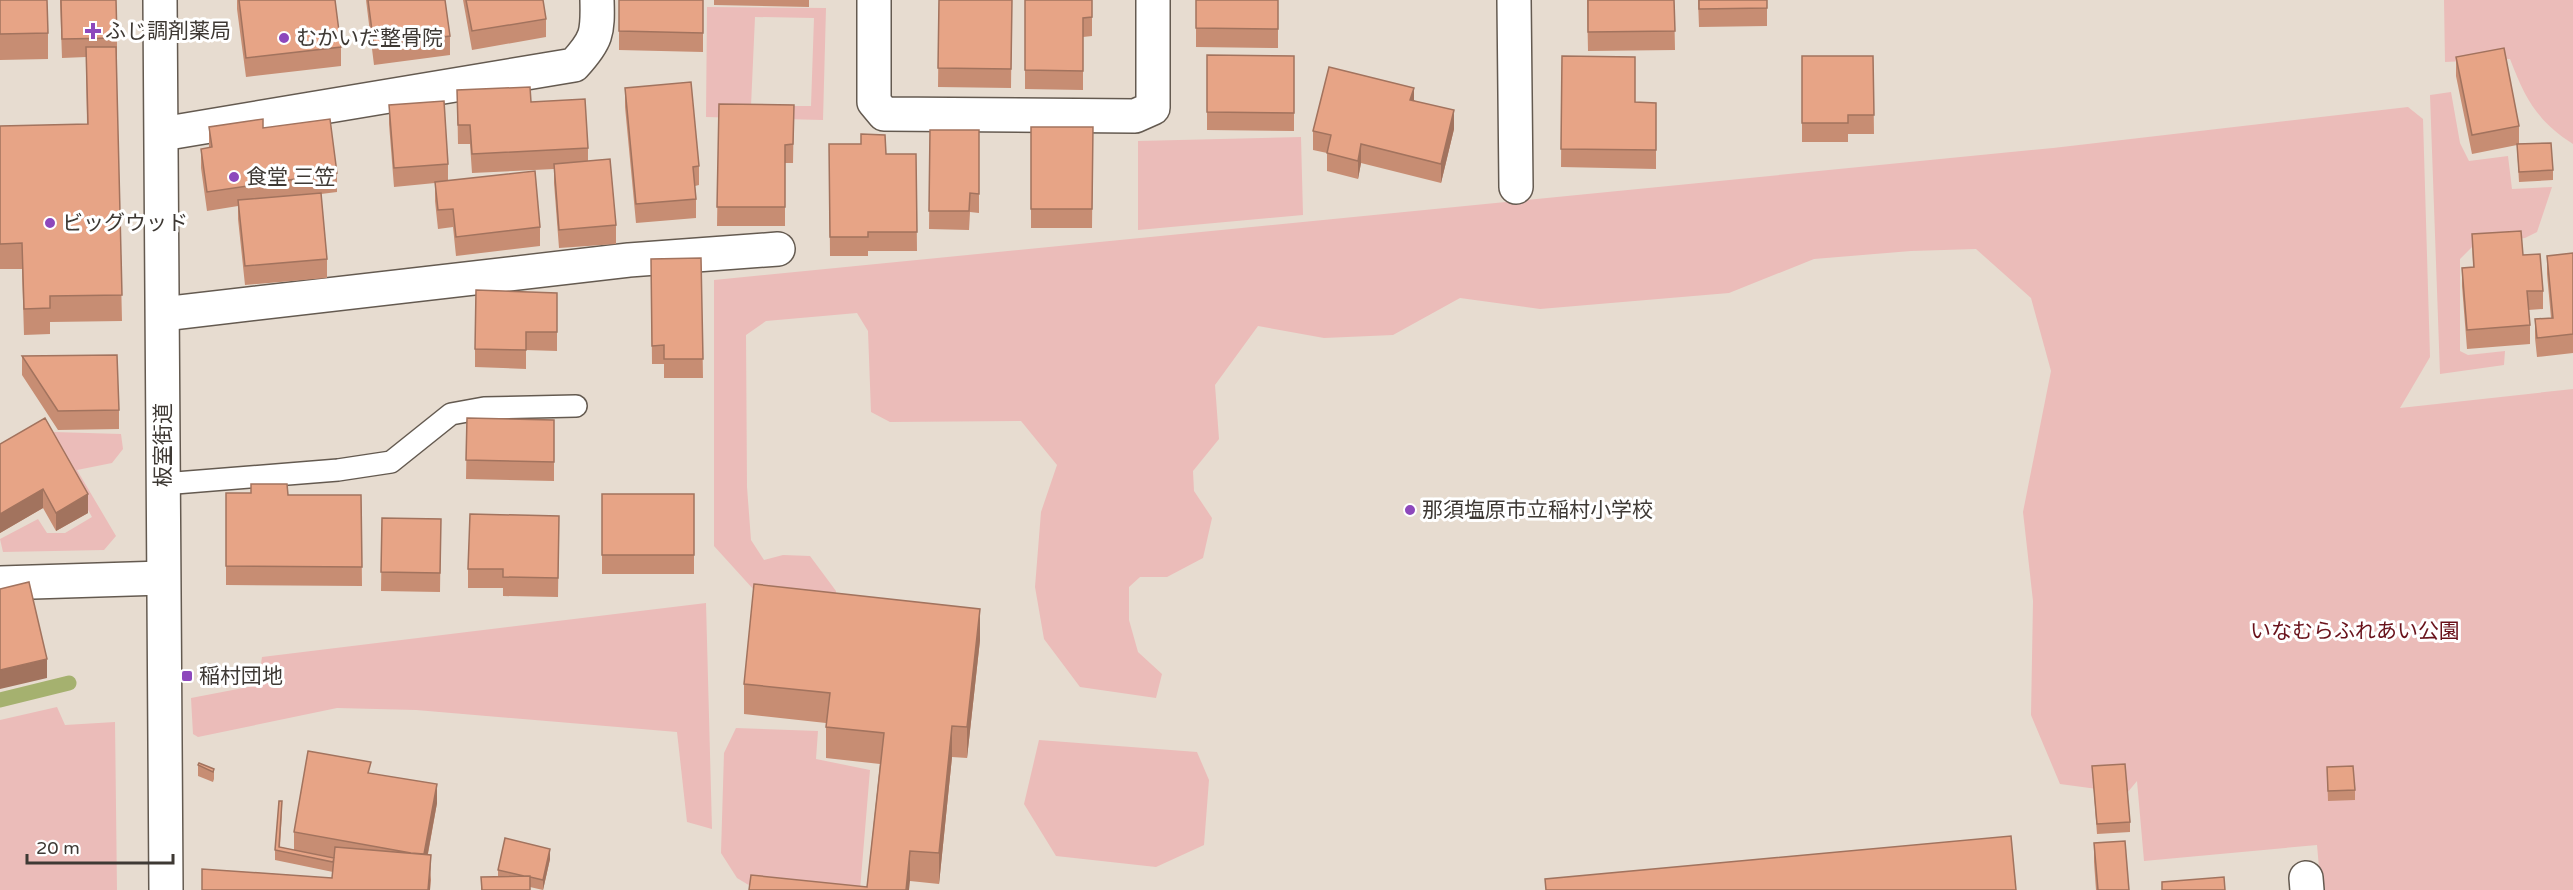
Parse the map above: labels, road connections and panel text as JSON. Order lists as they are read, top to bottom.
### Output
{
  "streets": {
    "street": ["板室街道"]
  },
  "parks": ["いなむらふれあい公園"],
  "places": {
    "health": ["ふじ調剤薬局"],
    "other": [
      "むかいだ整骨院",
      "食堂 三笠",
      "ビッグウッド",
      "那須塩原市立稲村小学校"
    ],
    "transit": ["稲村団地"]
  },
  "scale_bar": "20 m"
}
